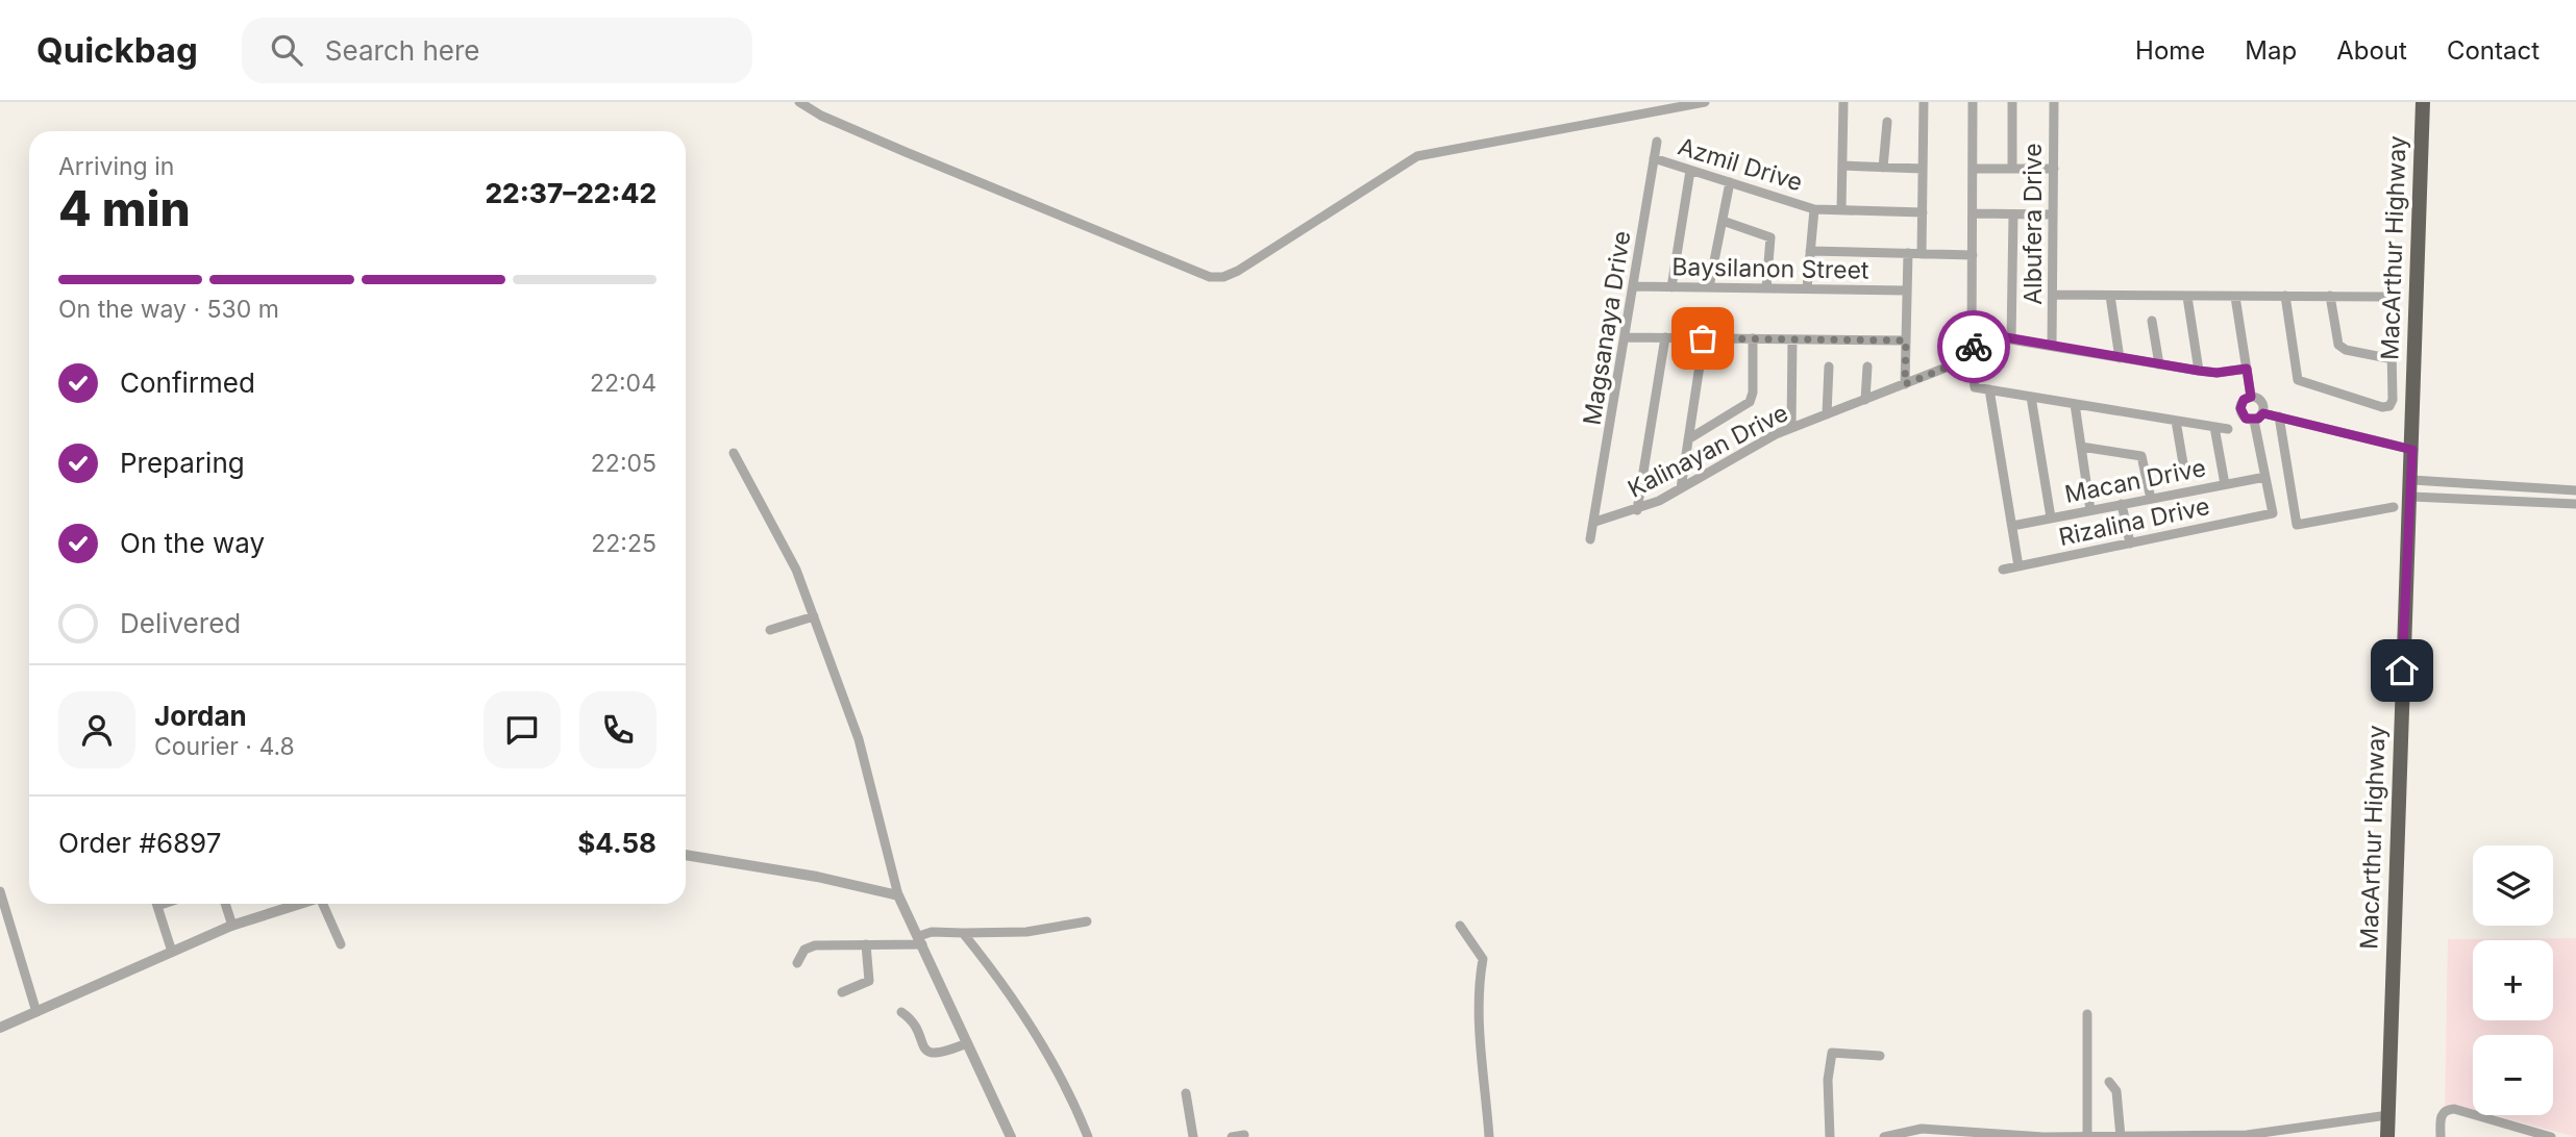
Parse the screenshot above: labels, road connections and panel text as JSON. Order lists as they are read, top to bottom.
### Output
{
  "streets": {
    "highway": ["MacArthur Highway"],
    "street": [
      "Azmil Drive",
      "Albufera Drive",
      "Baysilanon Street",
      "Magsanaya Drive",
      "Kalinayan Drive",
      "Macan Drive",
      "Rizalina Drive"
    ]
  },
  "crossings": [
    ["Azmil Drive", "Magsanaya Drive"],
    ["Baysilanon Street", "Magsanaya Drive"],
    ["Magsanaya Drive", "Kalinayan Drive"],
    ["Macan Drive", "Rizalina Drive"]
  ],
  "page": {
    "header": "Quickbag",
    "search": "Search here",
    "nav": [
      "Home",
      "Map",
      "About",
      "Contact"
    ],
    "heading": ["4 min", "Arriving in", "22:37–22:42"],
    "panel": [
      "Jordan",
      "Courier · 4.8",
      "Order #6897",
      "$4.58"
    ],
    "bar": "On the way · 530 m",
    "list": [
      ["Confirmed", "22:04"],
      ["Preparing", "22:05"],
      ["On the way", "22:25"],
      "Delivered"
    ],
    "map_buttons": ["+", "−"]
  }
}
